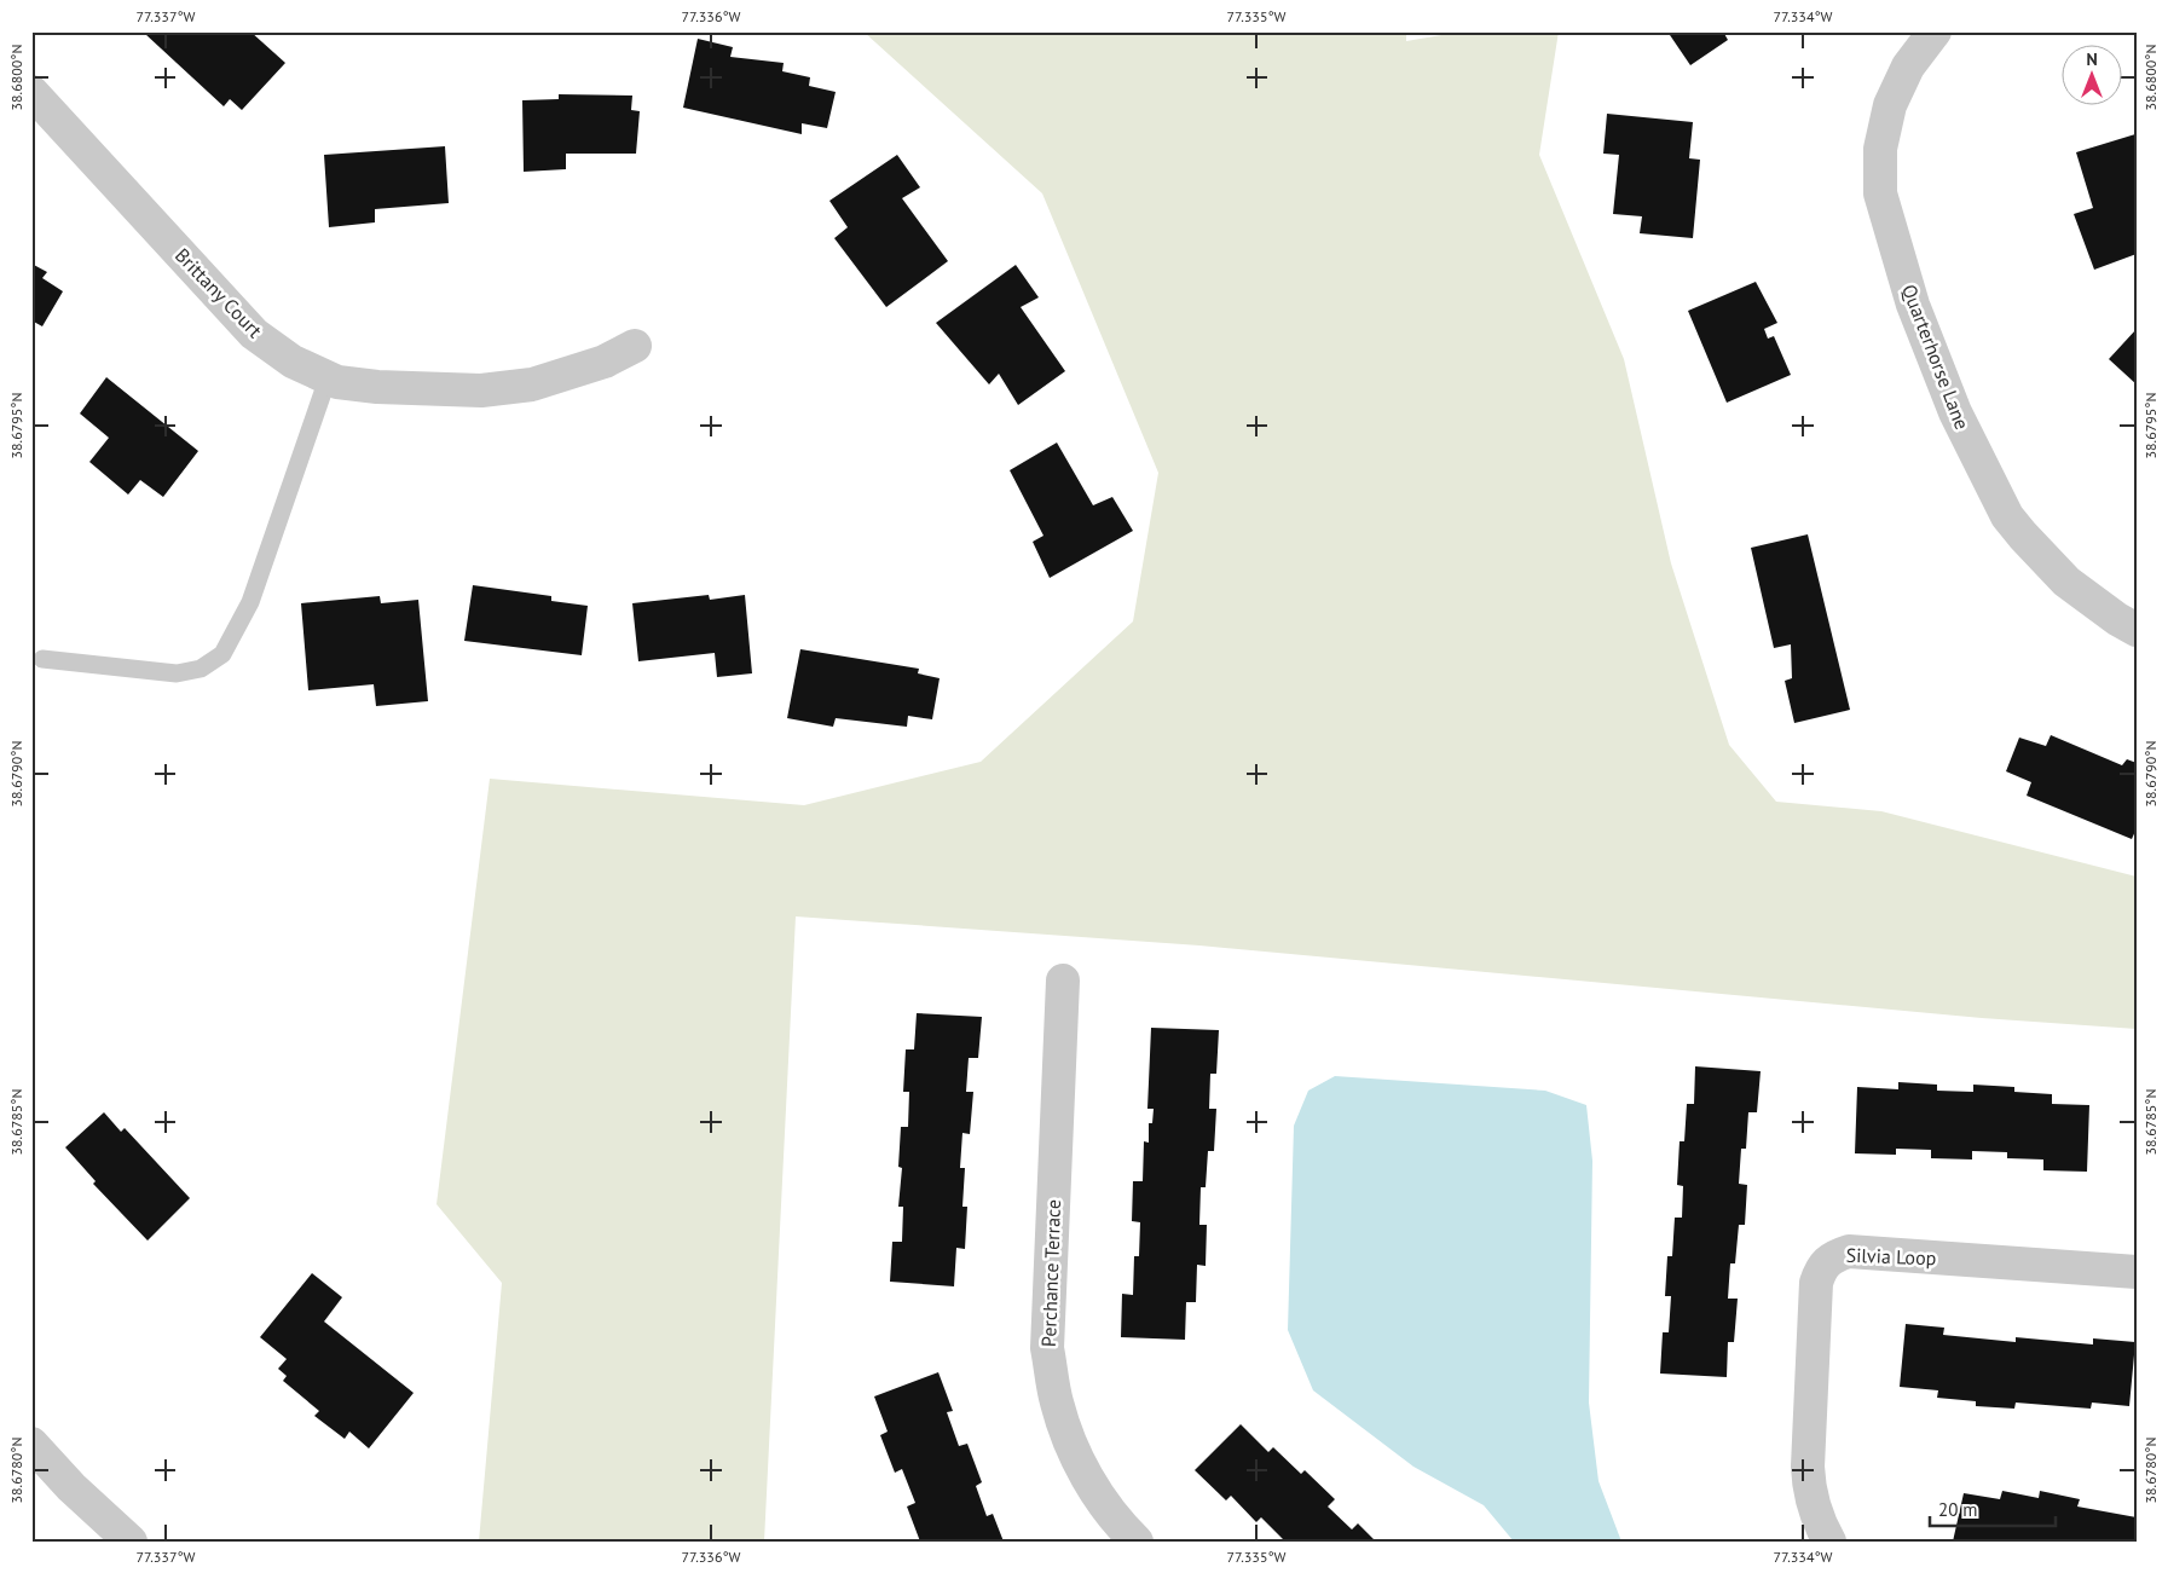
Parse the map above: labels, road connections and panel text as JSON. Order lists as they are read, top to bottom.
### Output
{
  "streets": {
    "street": [
      "Brittany Court",
      "Quarterhorse Lane",
      "Silvia Loop",
      "Perchance Terrace"
    ]
  },
  "scale_bar": "20 m",
  "north": "top",
  "coordinates": [
    "77.337°W",
    "77.336°W",
    "77.335°W",
    "77.334°W",
    "38.6800°N",
    "38.6795°N",
    "38.6790°N",
    "38.6785°N",
    "38.6780°N"
  ]
}
